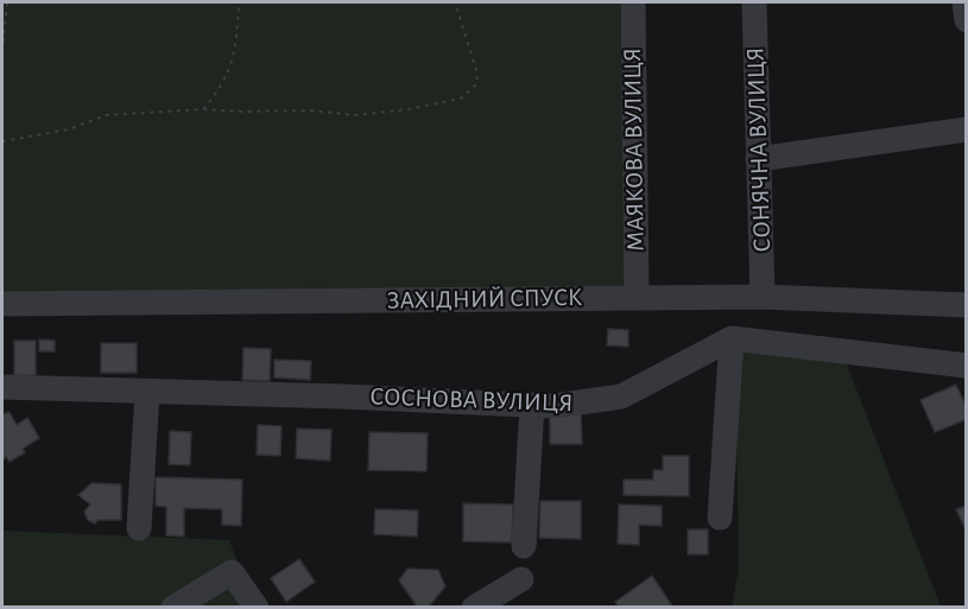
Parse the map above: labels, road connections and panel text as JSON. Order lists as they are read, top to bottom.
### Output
{
  "streets": {
    "street": [
      "МАЯКОВА ВУЛИЦЯ",
      "СОНЯЧНА ВУЛИЦЯ",
      "ЗАХІДНИЙ СПУСК",
      "СОСНОВА ВУЛИЦЯ"
    ]
  },
  "crossings": [
    ["МАЯКОВА ВУЛИЦЯ", "ЗАХІДНИЙ СПУСК"],
    ["СОНЯЧНА ВУЛИЦЯ", "ЗАХІДНИЙ СПУСК"]
  ]
}
